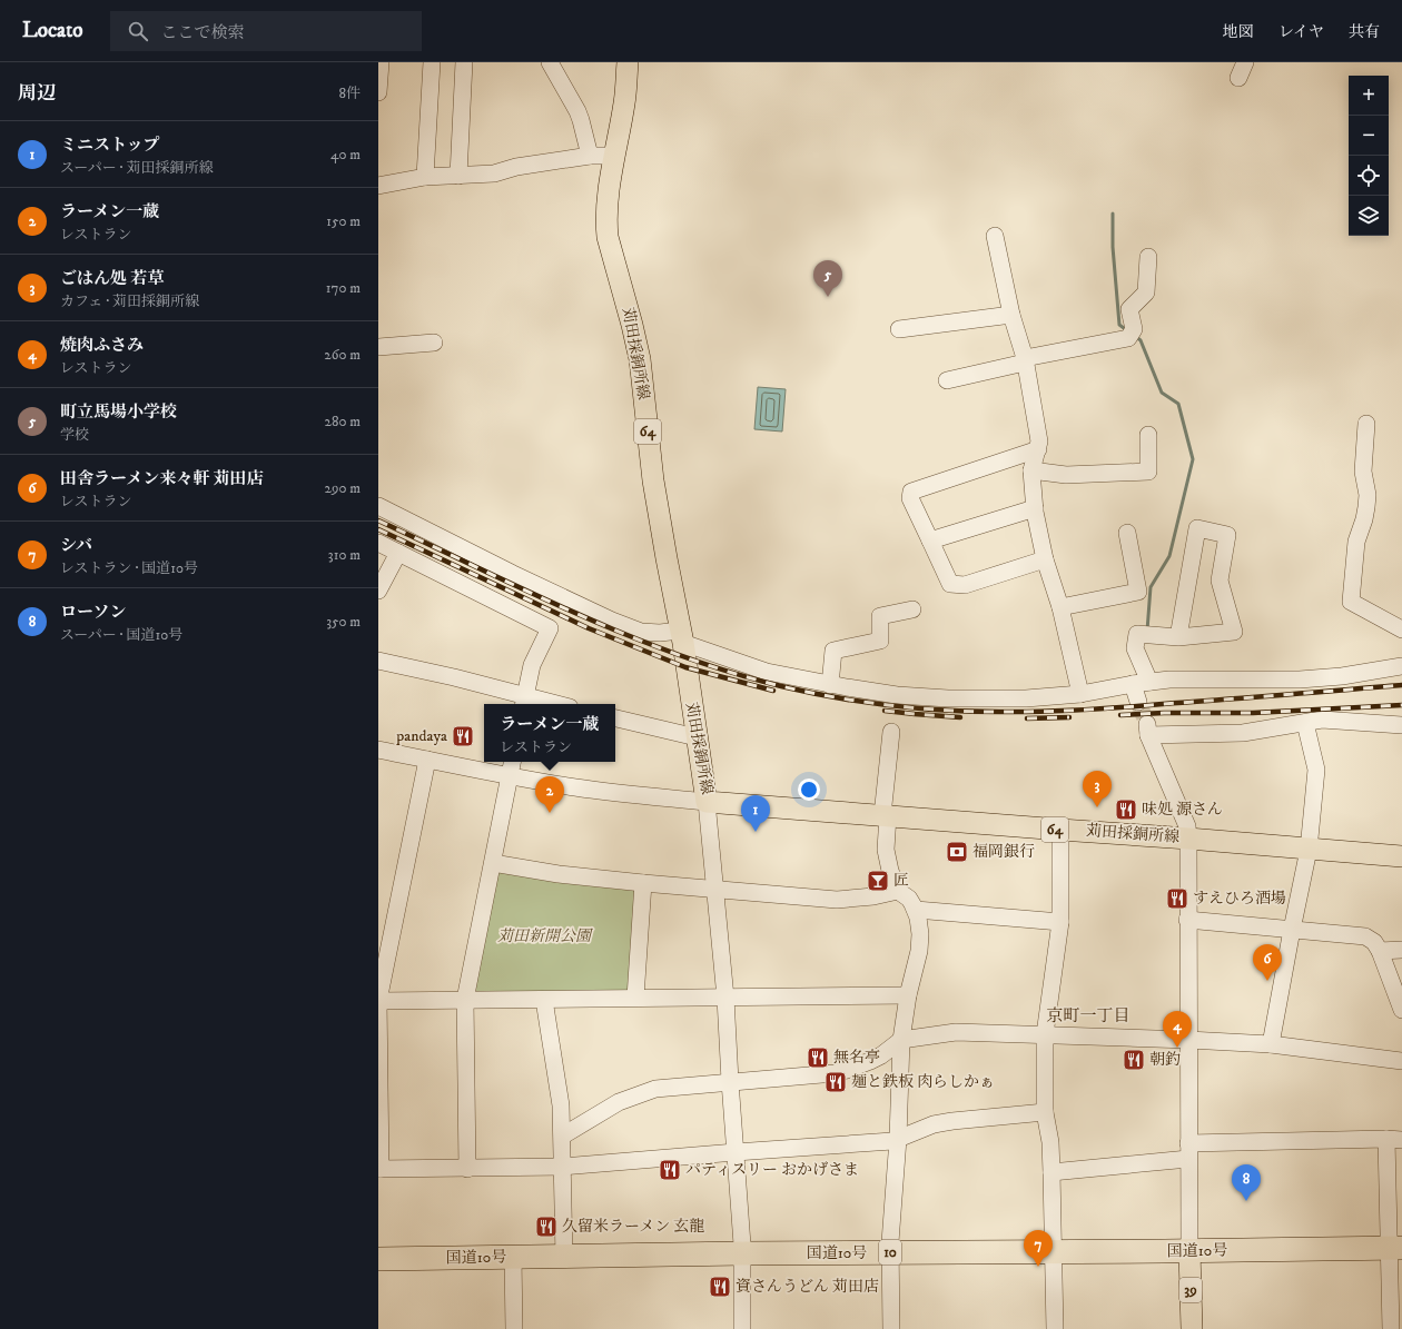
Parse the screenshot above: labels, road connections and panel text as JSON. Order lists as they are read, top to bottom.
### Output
{
  "streets": {
    "highway": ["国道10号", "10"],
    "main road": ["苅田採銅所線", "64", "39"]
  },
  "crossings": [
    ["国道10号", "39"]
  ],
  "districts": ["京町一丁目"],
  "parks": ["苅田新開公園"],
  "places": {
    "restaurant": [
      "pandaya",
      "味処 源さん",
      "すえひろ酒場",
      "無名亭",
      "朝釣",
      "麺と鉄板 肉らしかぁ",
      "パティスリー おかげさま",
      "久留米ラーメン 玄龍",
      "資さんうどん 苅田店"
    ],
    "bank": ["福岡銀行"],
    "bar": ["匠"]
  },
  "page": {
    "header": "Locato",
    "search": "ここで検索",
    "nav": ["地図", "レイヤ", "共有"],
    "heading": ["周辺", "8件"],
    "map_buttons": ["+", "−"],
    "list": [
      {
        "mark": "1",
        "name": "ミニストップ",
        "note": "スーパー · 苅田採銅所線",
        "value": "40 m"
      },
      {
        "mark": "2",
        "name": "ラーメン一蔵",
        "note": "レストラン",
        "value": "150 m"
      },
      {
        "mark": "3",
        "name": "ごはん処 若草",
        "note": "カフェ · 苅田採銅所線",
        "value": "170 m"
      },
      {
        "mark": "4",
        "name": "焼肉ふさみ",
        "note": "レストラン",
        "value": "260 m"
      },
      {
        "mark": "5",
        "name": "町立馬場小学校",
        "note": "学校",
        "value": "280 m"
      },
      {
        "mark": "6",
        "name": "田舎ラーメン来々軒 苅田店",
        "note": "レストラン",
        "value": "290 m"
      },
      {
        "mark": "7",
        "name": "シバ",
        "note": "レストラン · 国道10号",
        "value": "310 m"
      },
      {
        "mark": "8",
        "name": "ローソン",
        "note": "スーパー · 国道10号",
        "value": "350 m"
      }
    ],
    "pins": [
      "5",
      "3",
      "2",
      "1",
      "6",
      "4",
      "8",
      "7"
    ],
    "popup": ["ラーメン一蔵", "レストラン"]
  }
}
